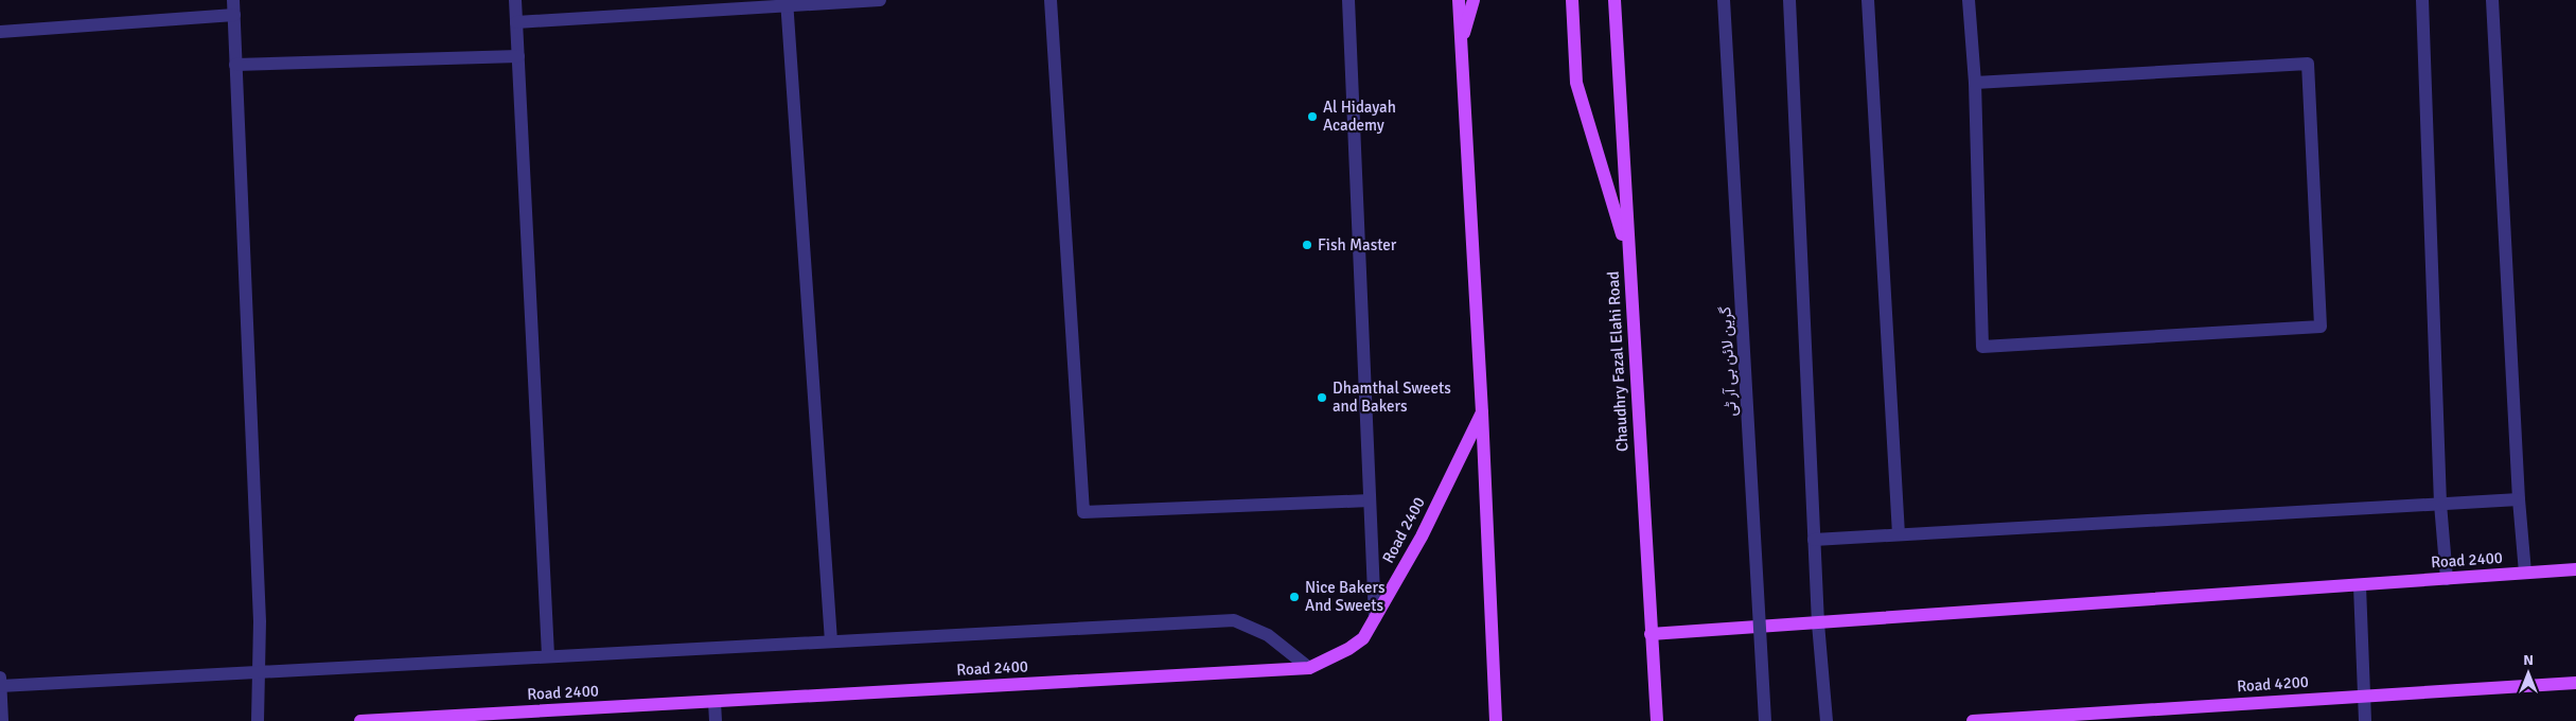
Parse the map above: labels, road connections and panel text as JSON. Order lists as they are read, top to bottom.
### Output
{
  "streets": {
    "main road": ["Chaudhry Fazal Elahi Road", "Road 2400", "Road 4200"],
    "street": ["گرین لائن بی آر ٹی"]
  },
  "crossings": [
    ["Chaudhry Fazal Elahi Road", "Road 2400"]
  ],
  "places": [
    "Al Hidayah Academy",
    "Fish Master",
    "Dhamthal Sweets and Bakers",
    "Nice Bakers And Sweets"
  ],
  "north": "top"
}
